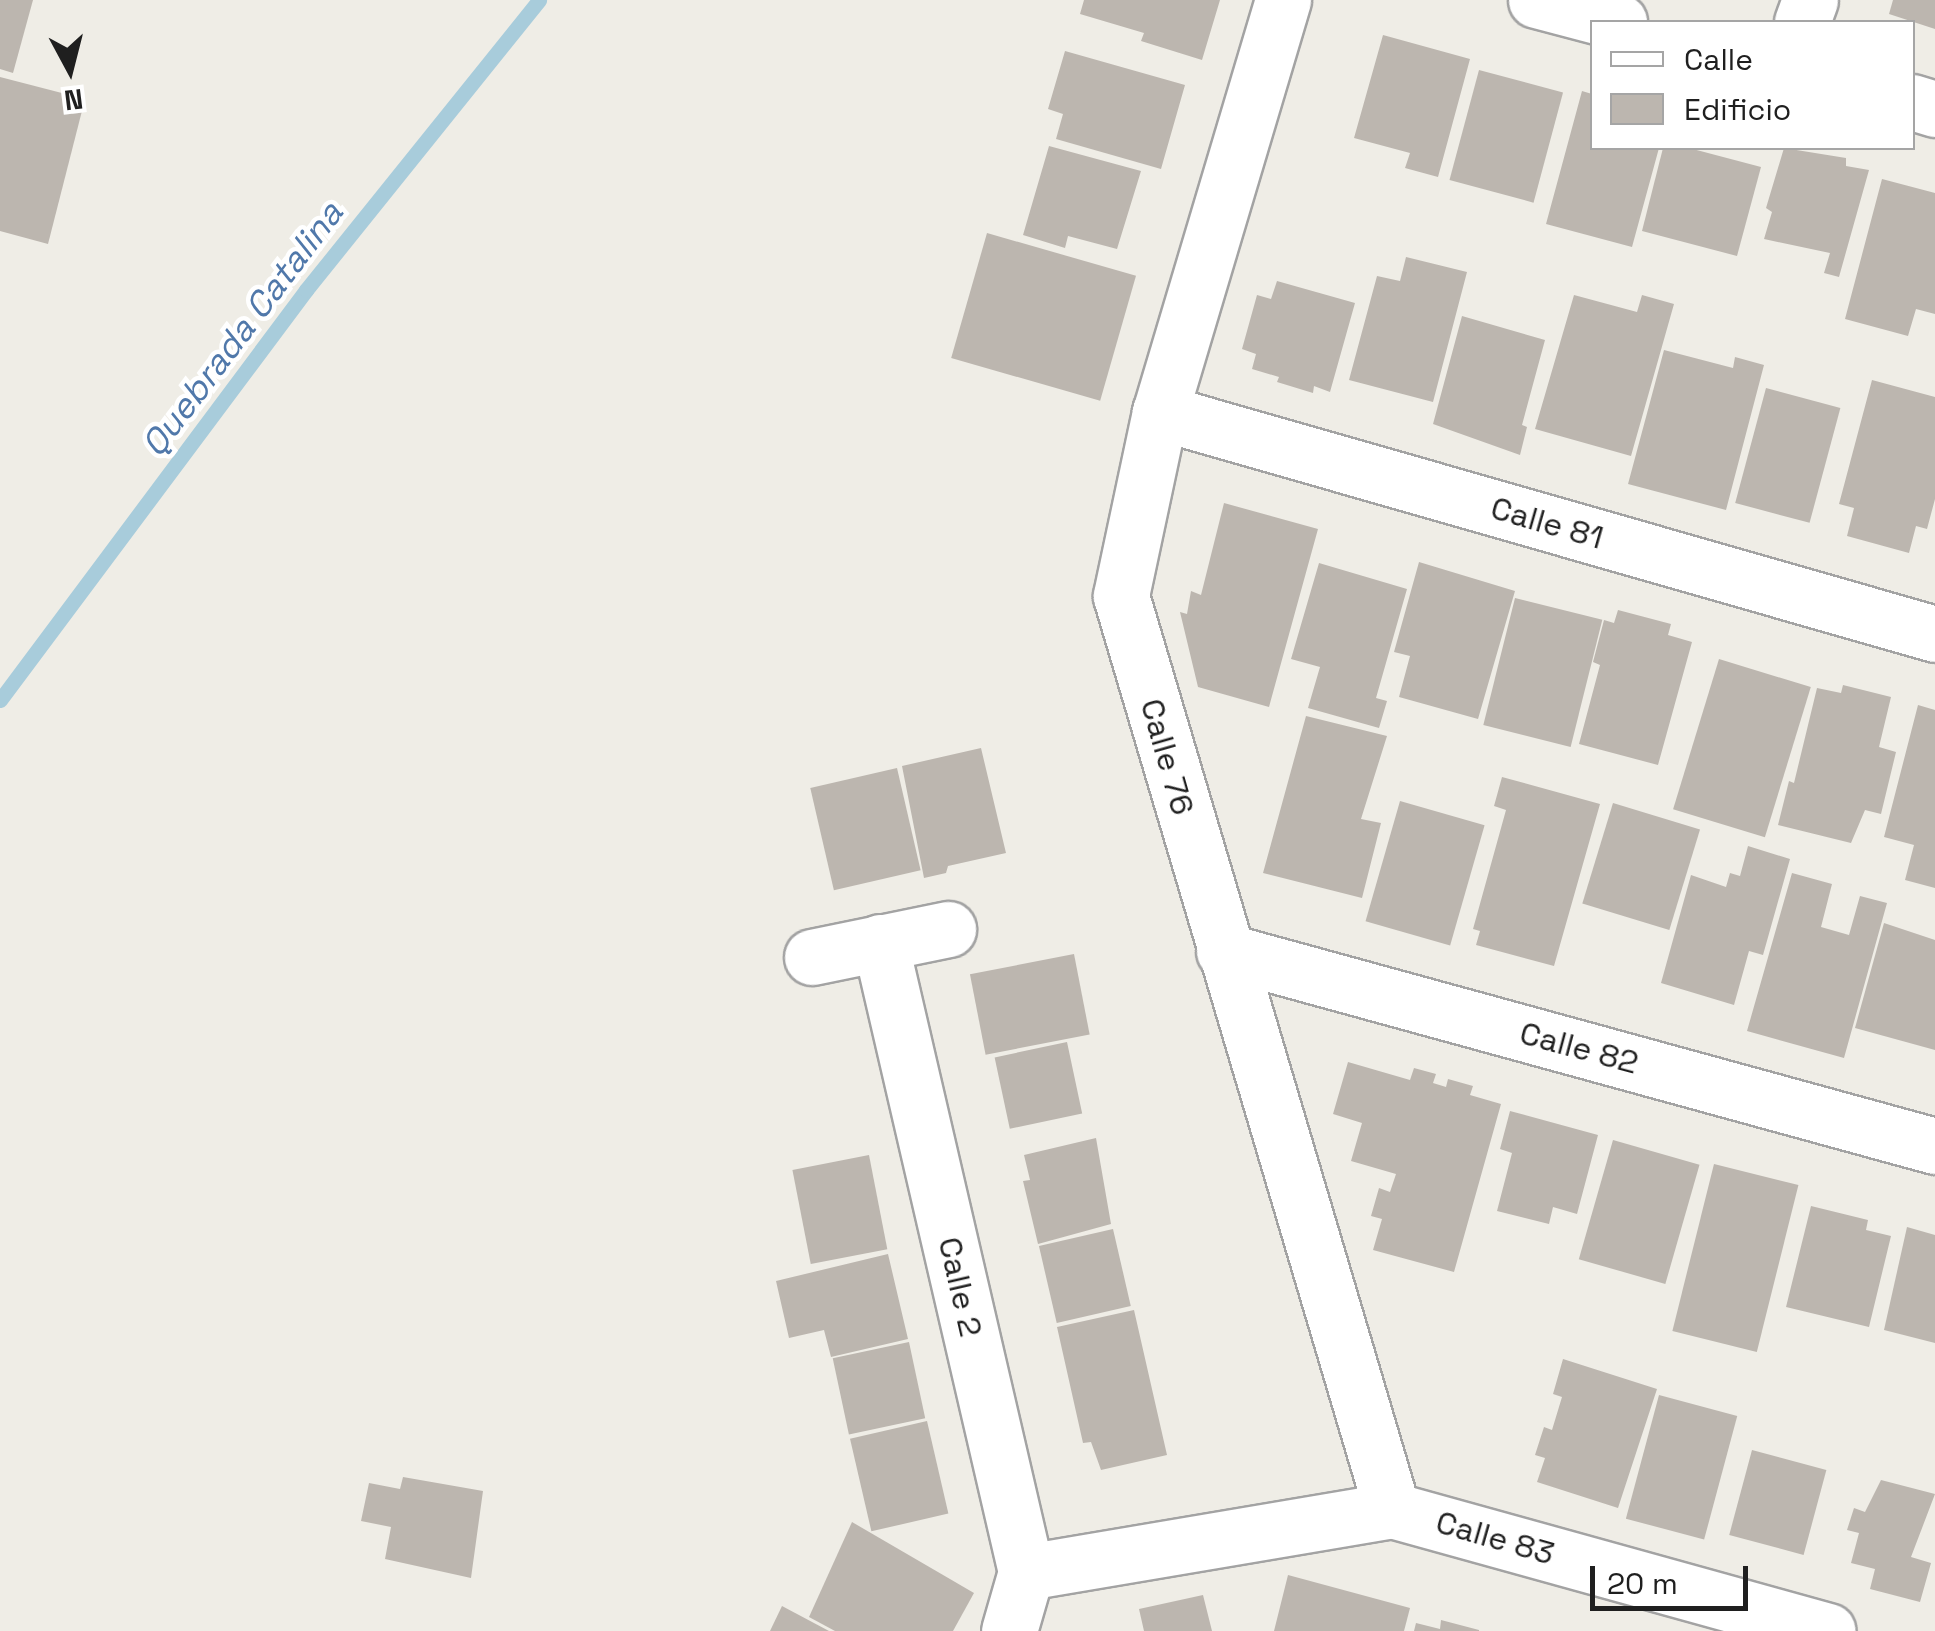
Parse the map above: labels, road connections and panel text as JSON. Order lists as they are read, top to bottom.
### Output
{
  "streets": {
    "street": [
      "Calle 81",
      "Calle 76",
      "Calle 82",
      "Calle 2",
      "Calle 83"
    ]
  },
  "crossings": [
    ["Calle 81", "Calle 76"],
    ["Calle 76", "Calle 82"],
    ["Calle 76", "Calle 83"]
  ],
  "water": ["Quebrada Catalina"],
  "legend": ["Calle", "Edificio"],
  "scale_bar": "20 m",
  "north": "bottom"
}
